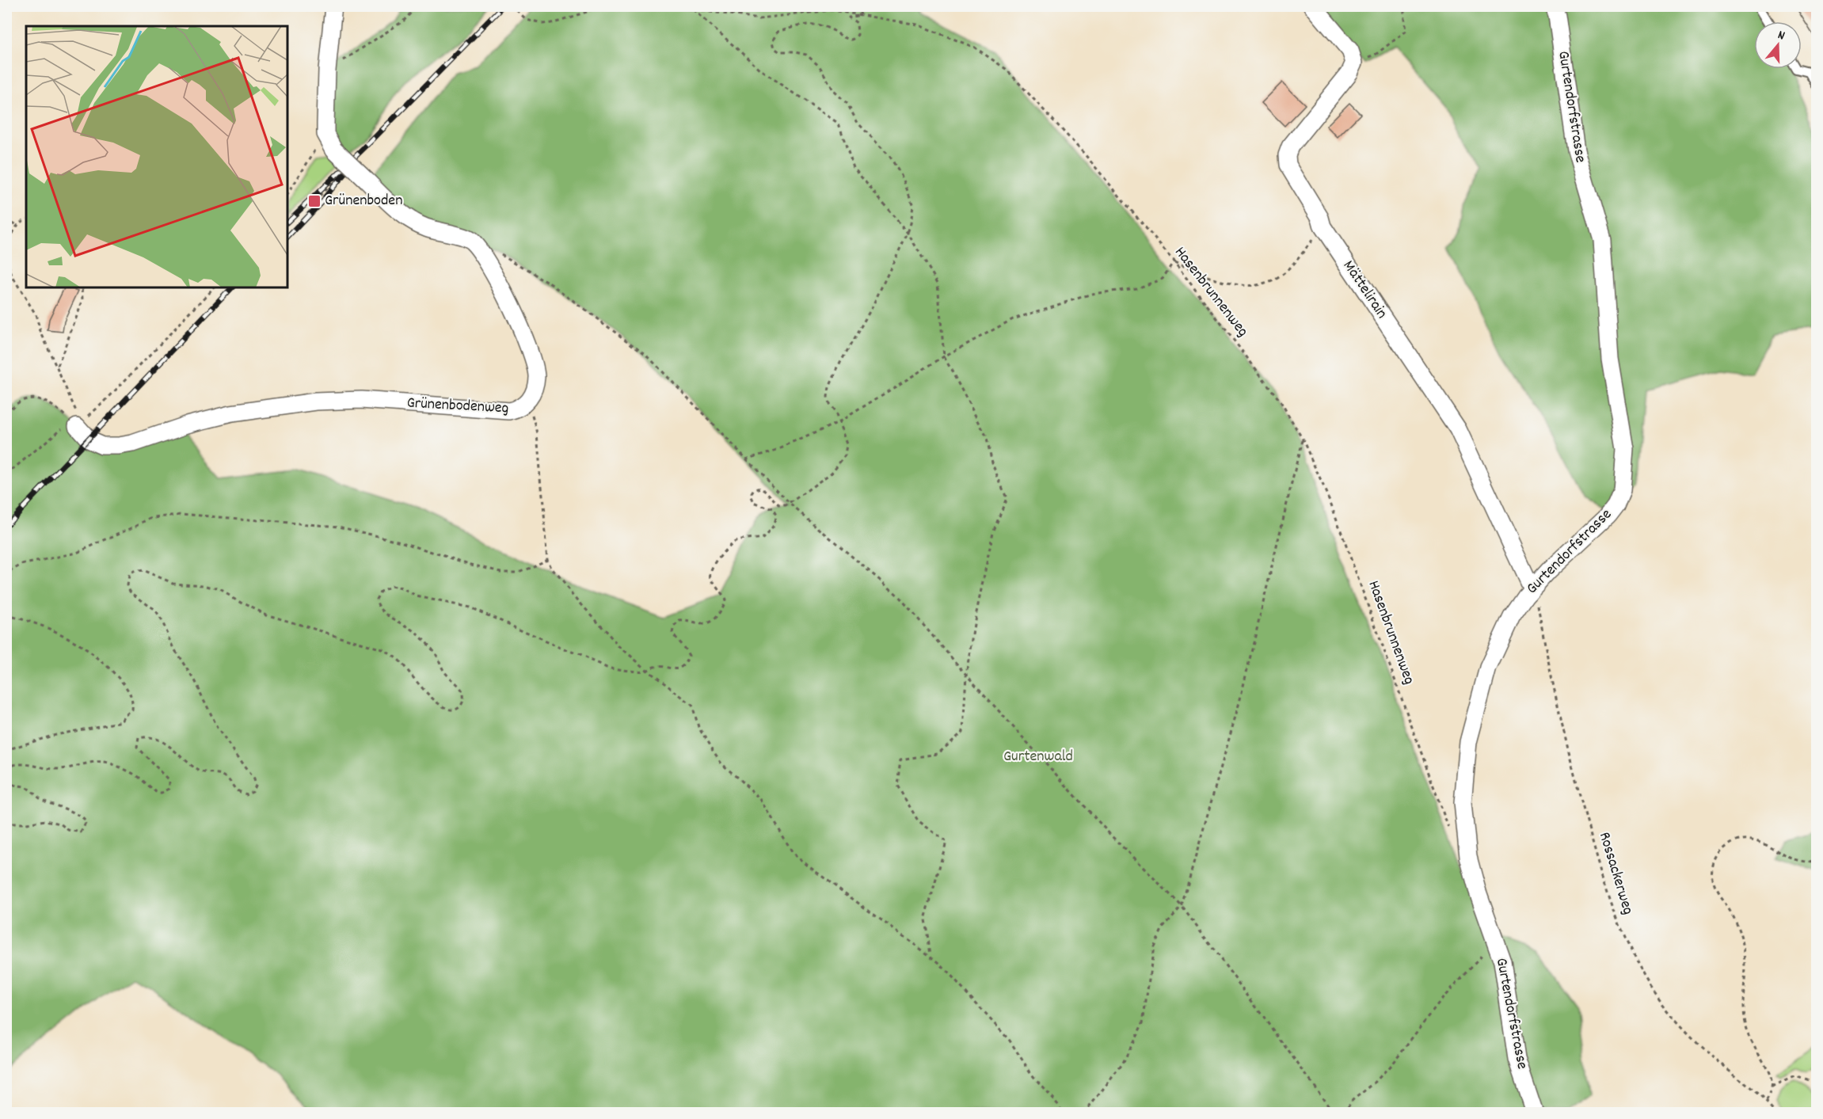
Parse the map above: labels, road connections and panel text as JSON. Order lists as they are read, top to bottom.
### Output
{
  "streets": {
    "street": ["Gurtendorfstrasse", "Mättelirain", "Grünenbodenweg"],
    "path": ["Hasenbrunnenweg", "Rossackerweg"]
  },
  "crossings": [
    ["Gurtendorfstrasse", "Mättelirain"],
    ["Gurtendorfstrasse", "Rossackerweg"],
    ["Mättelirain", "Rossackerweg"]
  ],
  "parks": ["Gurtenwald"],
  "places": {
    "transit": ["Grünenboden"]
  },
  "north": "top"
}
